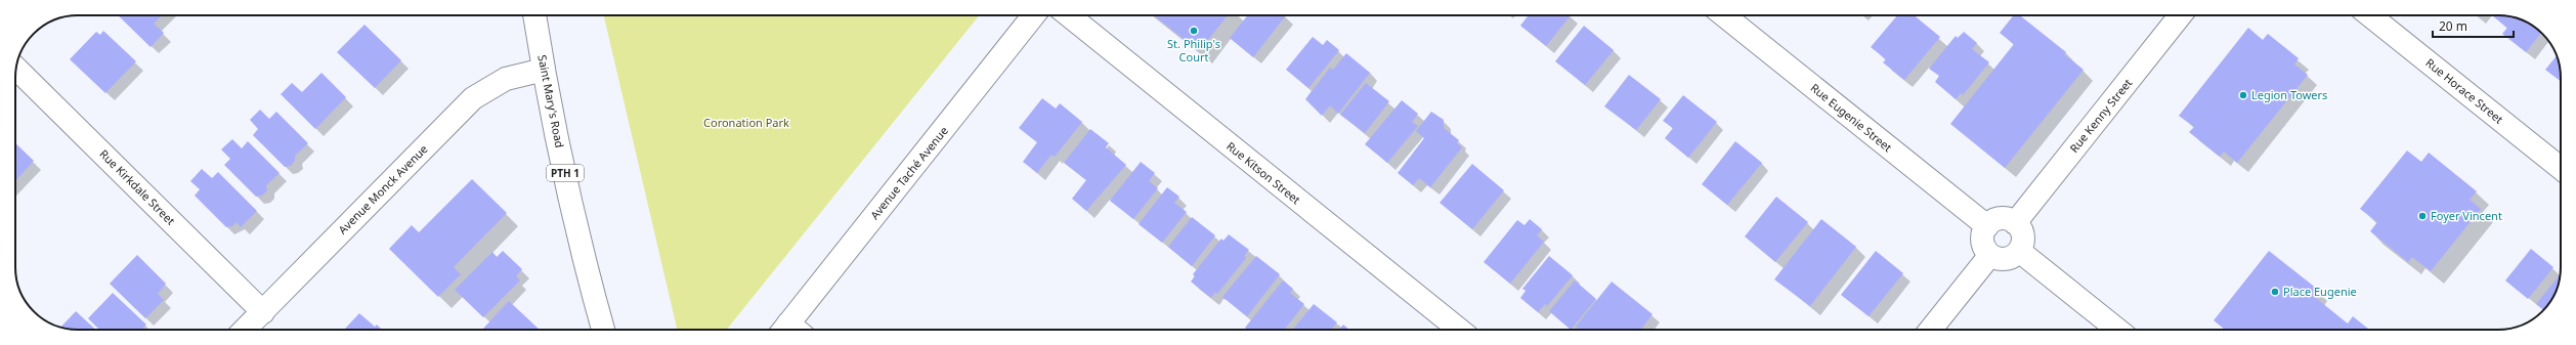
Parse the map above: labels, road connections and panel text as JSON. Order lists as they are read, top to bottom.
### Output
{
  "streets": {
    "main road": [
      "Rue Horace Street",
      "Saint Mary's Road",
      "Rue Kenny Street",
      "Rue Eugenie Street",
      "PTH 1",
      "Avenue Taché Avenue",
      "Rue Kitson Street",
      "Rue Kirkdale Street",
      "Avenue Monck Avenue"
    ]
  },
  "crossings": [
    ["Saint Mary's Road", "Avenue Monck Avenue"],
    ["Rue Kenny Street", "Rue Eugenie Street"],
    ["Rue Kirkdale Street", "Avenue Monck Avenue"]
  ],
  "parks": ["Coronation Park"],
  "places": [
    "St. Philip's Court",
    "Legion Towers",
    "Foyer Vincent",
    "Place Eugenie"
  ],
  "scale_bar": "20 m"
}
